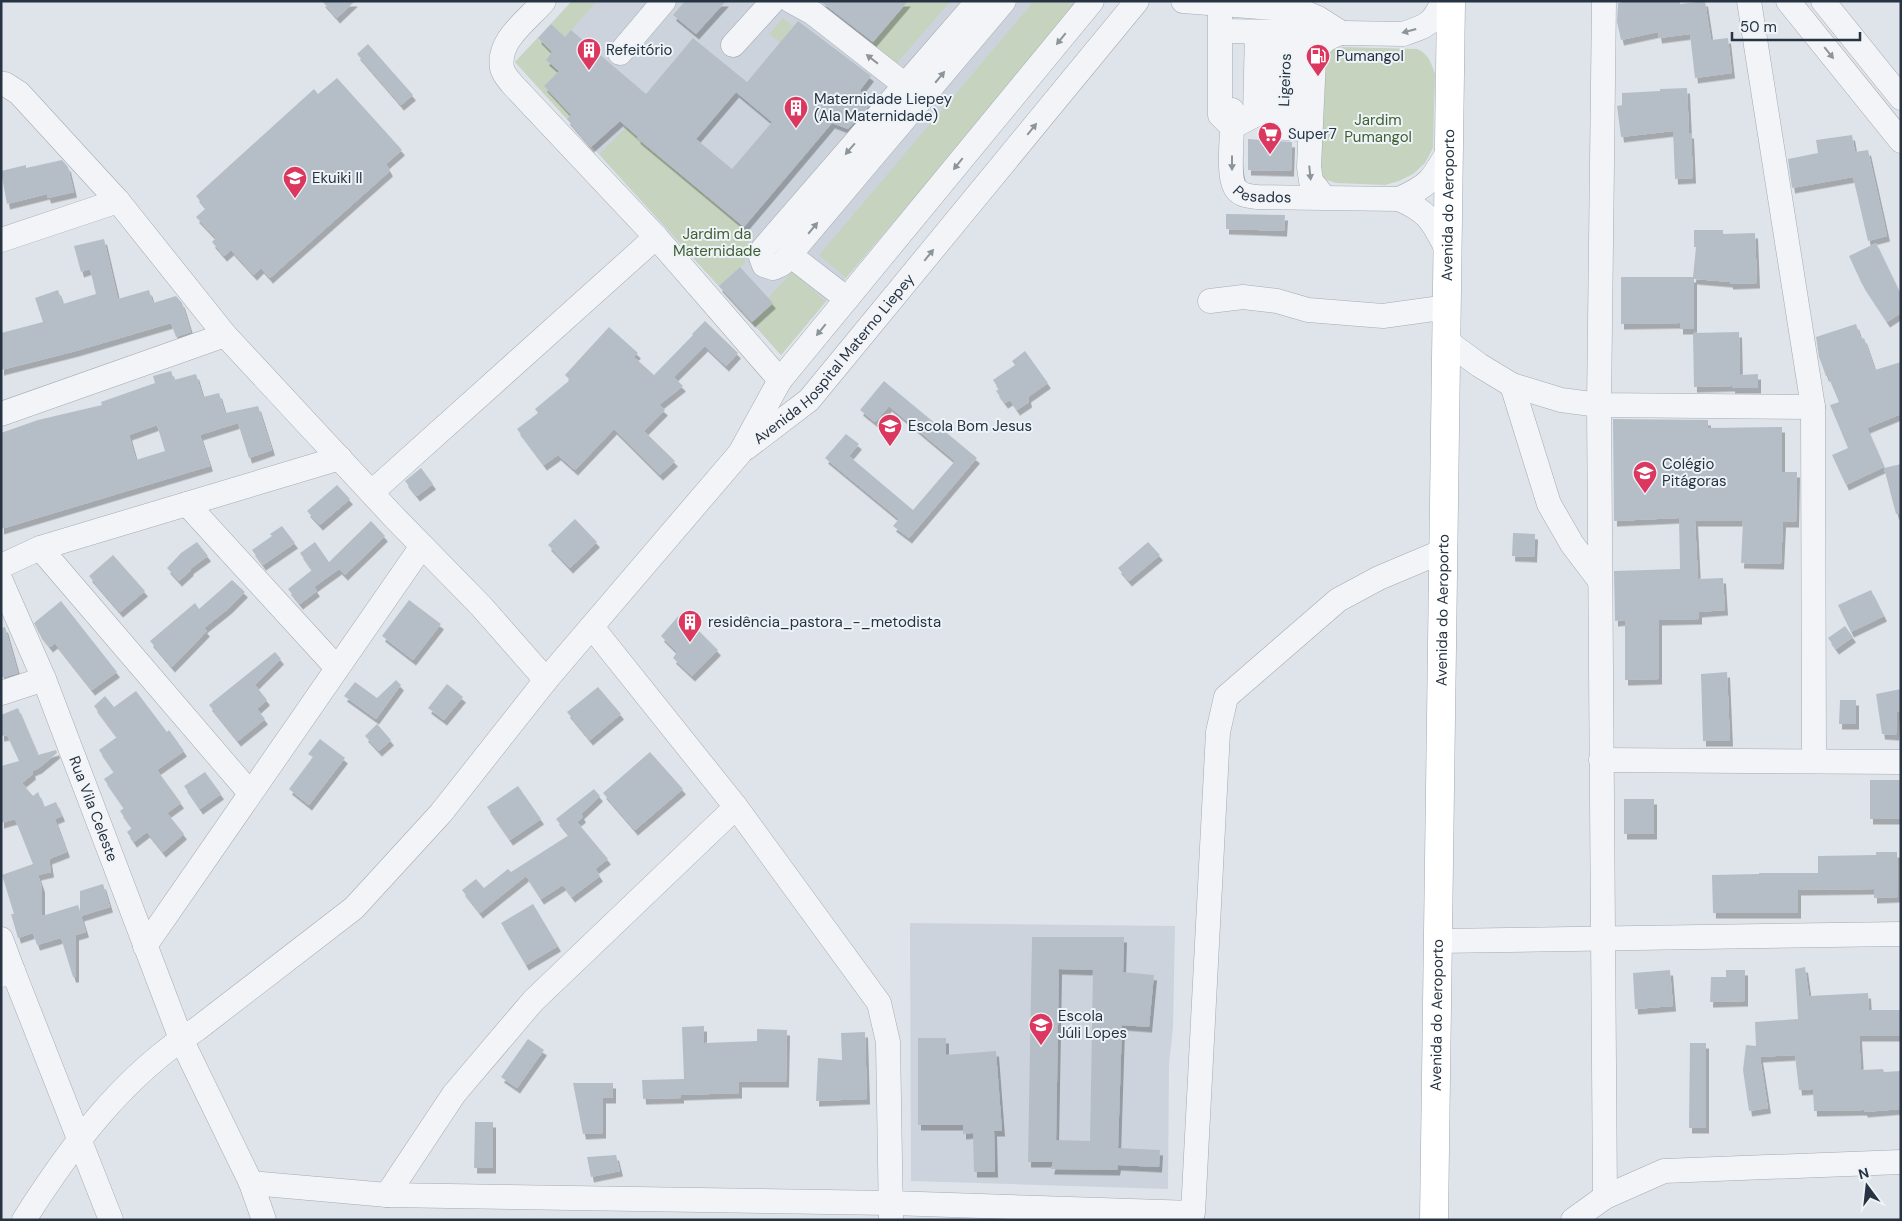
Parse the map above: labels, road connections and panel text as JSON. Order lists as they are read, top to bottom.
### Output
{
  "streets": {
    "main road": ["Avenida do Aeroporto"],
    "street": [
      "Ligeiros",
      "Pesados",
      "Avenida Hospital Materno Liepey",
      "Rua Vila Celeste"
    ]
  },
  "parks": ["Jardim Pumangol", "Jardim da Maternidade"],
  "places": {
    "building": ["Refeitório", "Maternidade Liepey (Ala Maternidade)", "residência_pastora_-_metodista"],
    "fuel station": ["Pumangol"],
    "supermarket": ["Super7"],
    "school or university": [
      "Ekuiki II",
      "Escola Bom Jesus",
      "Colégio Pitágoras",
      "Escola Júli Lopes"
    ]
  },
  "scale_bar": "50 m",
  "north": "top"
}
